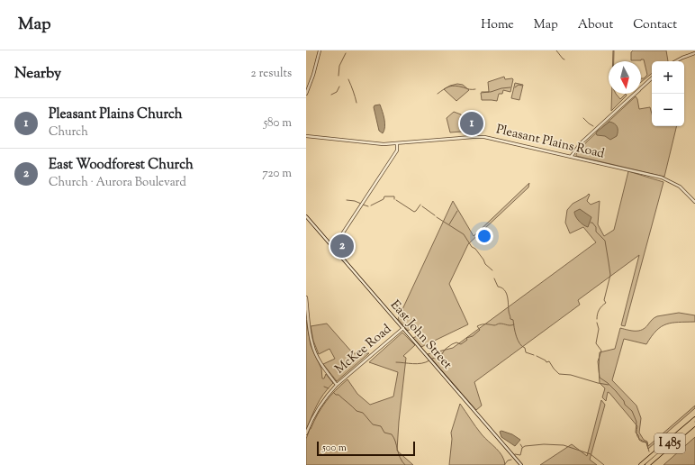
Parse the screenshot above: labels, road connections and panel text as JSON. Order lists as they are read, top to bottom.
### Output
{
  "streets": {
    "highway": ["I 485"],
    "street": ["Pleasant Plains Road", "East John Street", "McKee Road"]
  },
  "crossings": [
    ["East John Street", "McKee Road"]
  ],
  "scale_bar": "500 m",
  "north": "bottom",
  "page": {
    "header": "Map",
    "nav": [
      "Home",
      "Map",
      "About",
      "Contact"
    ],
    "heading": ["Nearby", "2 results"],
    "map_buttons": ["+", "−"],
    "list": [
      {
        "mark": "1",
        "name": "Pleasant Plains Church",
        "note": "Church",
        "value": "580 m"
      },
      {
        "mark": "2",
        "name": "East Woodforest Church",
        "note": "Church · Aurora Boulevard",
        "value": "720 m"
      }
    ],
    "pins": ["1", "2"],
    "scale": "500 m"
  }
}
